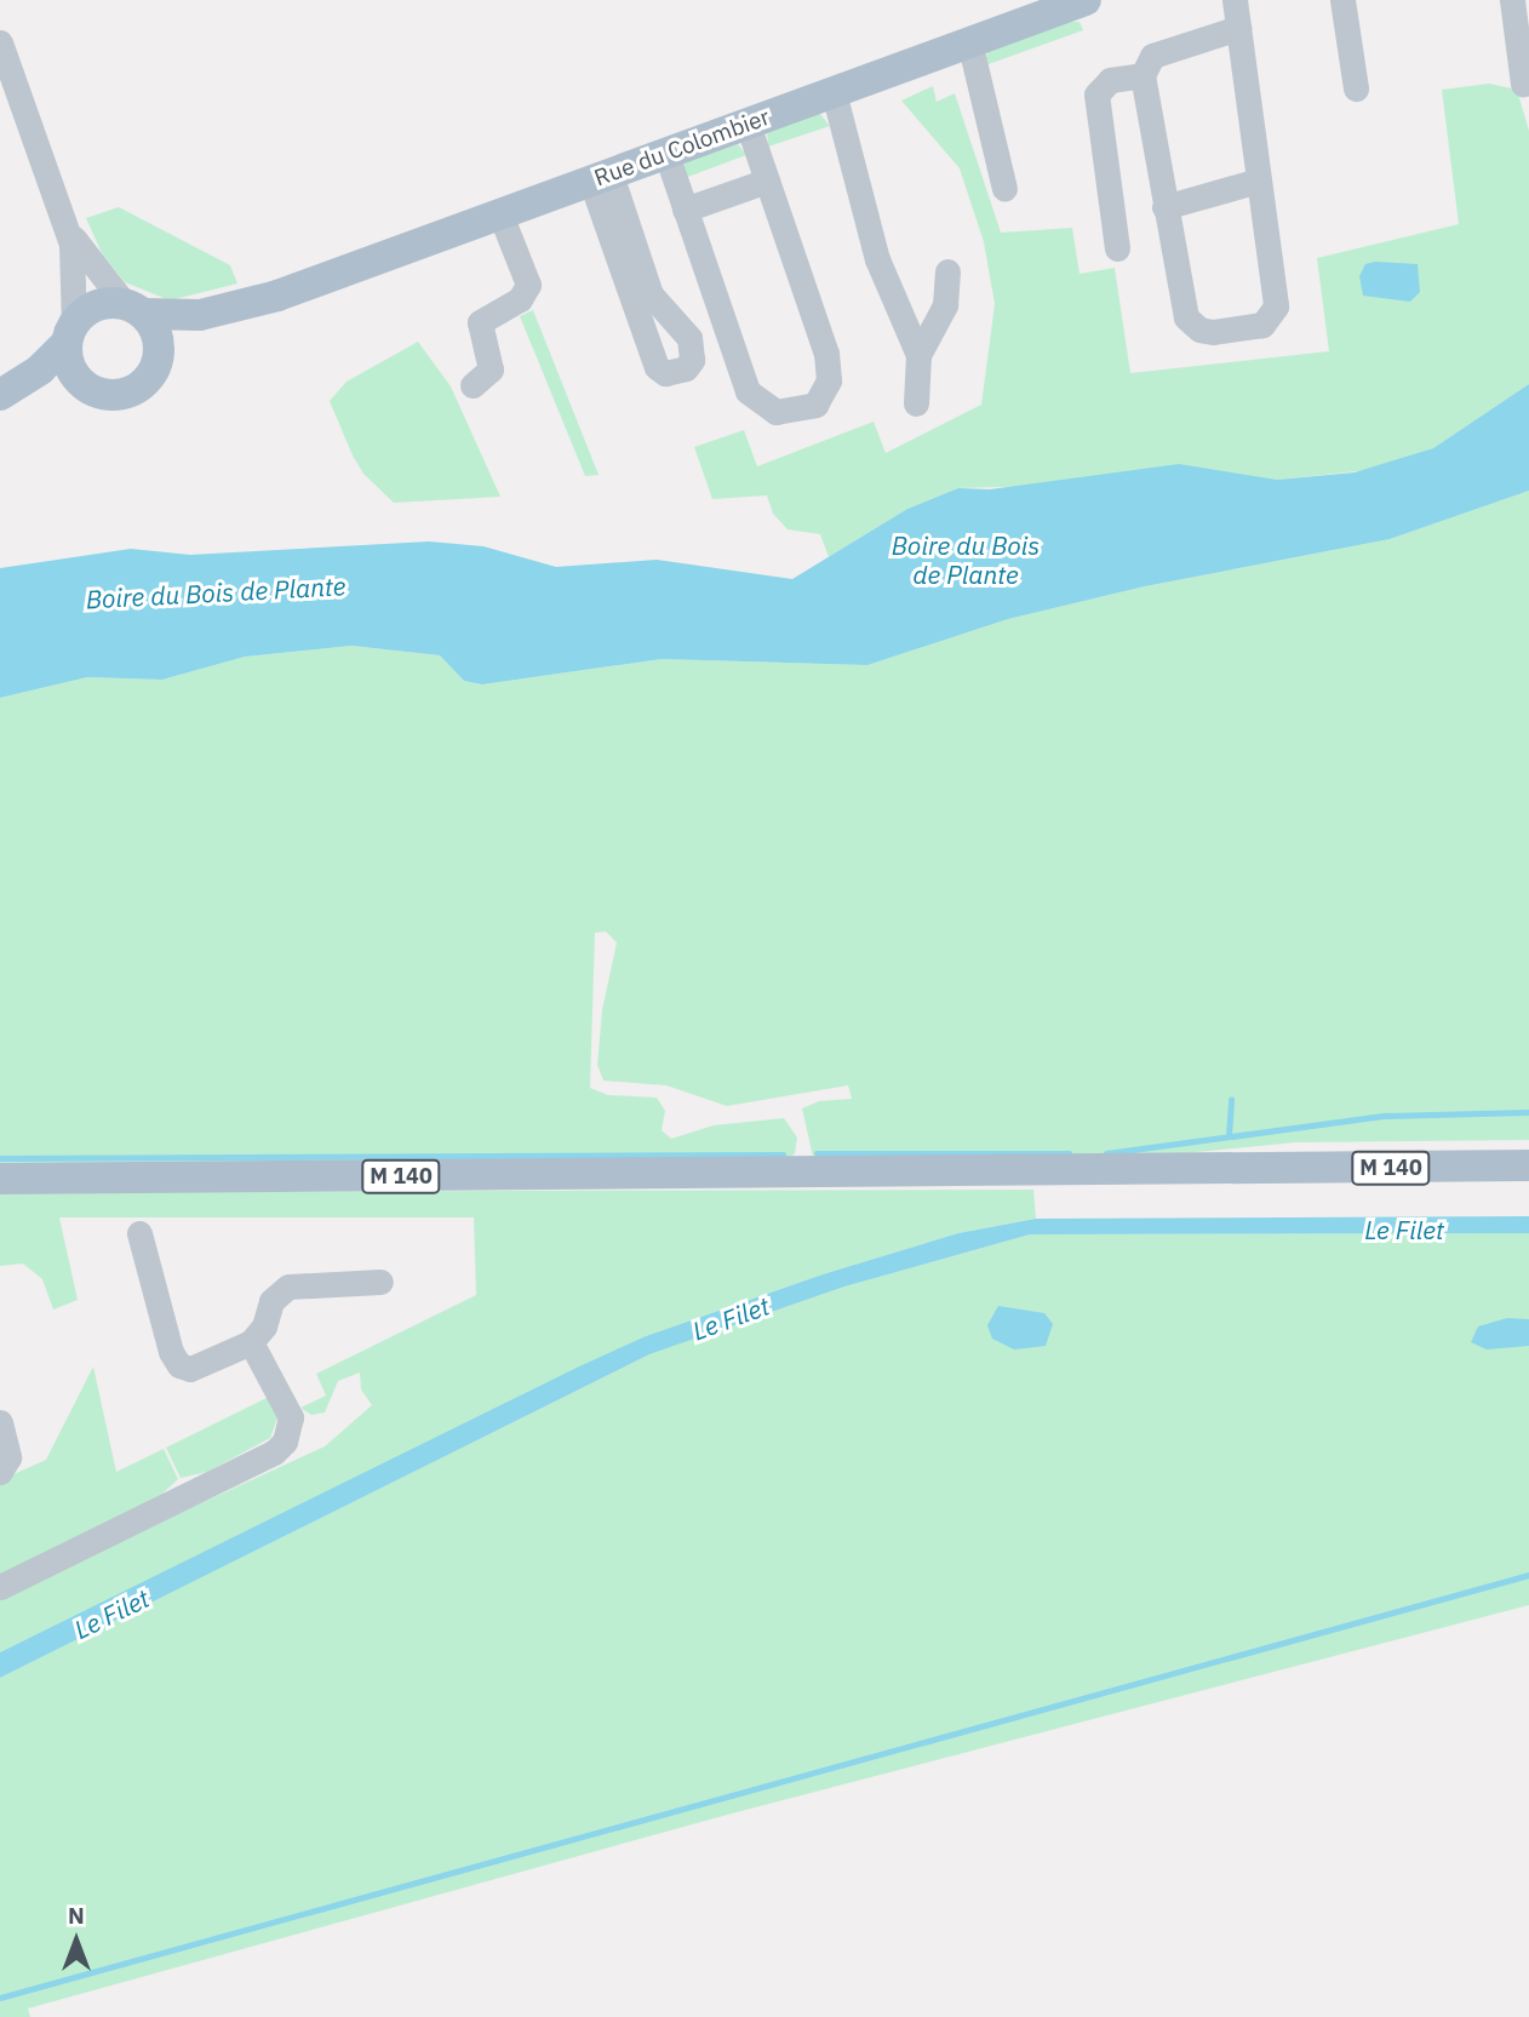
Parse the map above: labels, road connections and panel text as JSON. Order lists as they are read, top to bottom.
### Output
{
  "streets": {
    "main road": ["Rue du Colombier", "M 140"]
  },
  "water": ["Boire du Bois de Plante", "Le Filet"],
  "north": "top"
}
